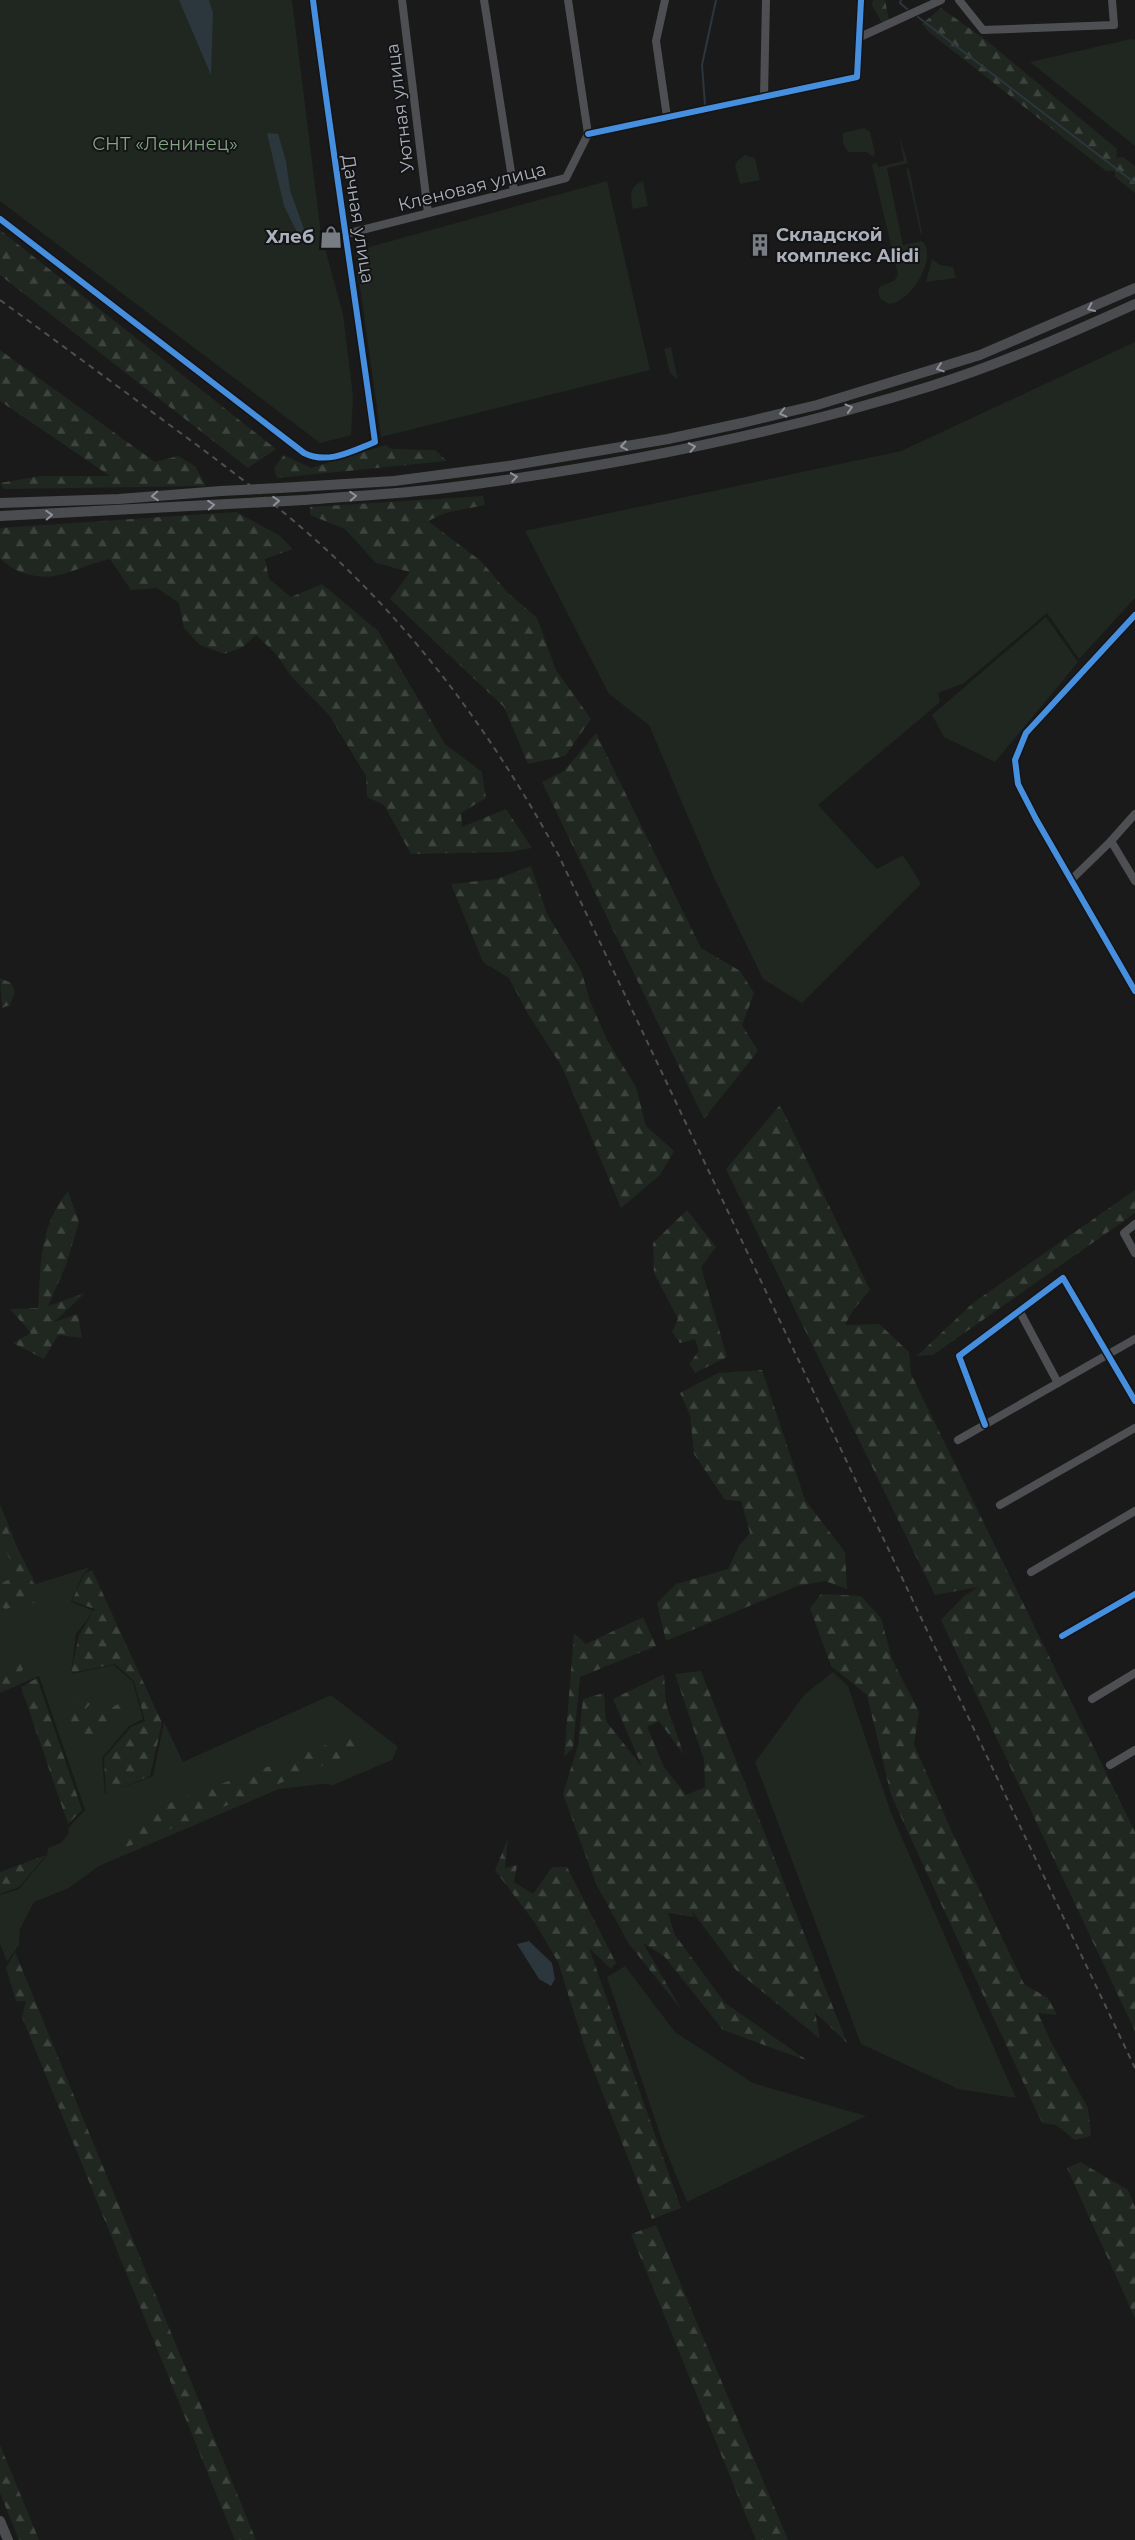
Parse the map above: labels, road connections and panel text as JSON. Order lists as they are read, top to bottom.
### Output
{
  "streets": {
    "street": ["Уютная улица", "Кленовая улица", "Дачная улица"]
  },
  "crossings": [
    ["Уютная улица", "Кленовая улица"],
    ["Кленовая улица", "Дачная улица"]
  ],
  "parks": ["СНТ «Ленинец»"],
  "places": {
    "shop": ["Хлеб"],
    "building": ["Складской комплекс Alidi"]
  }
}
